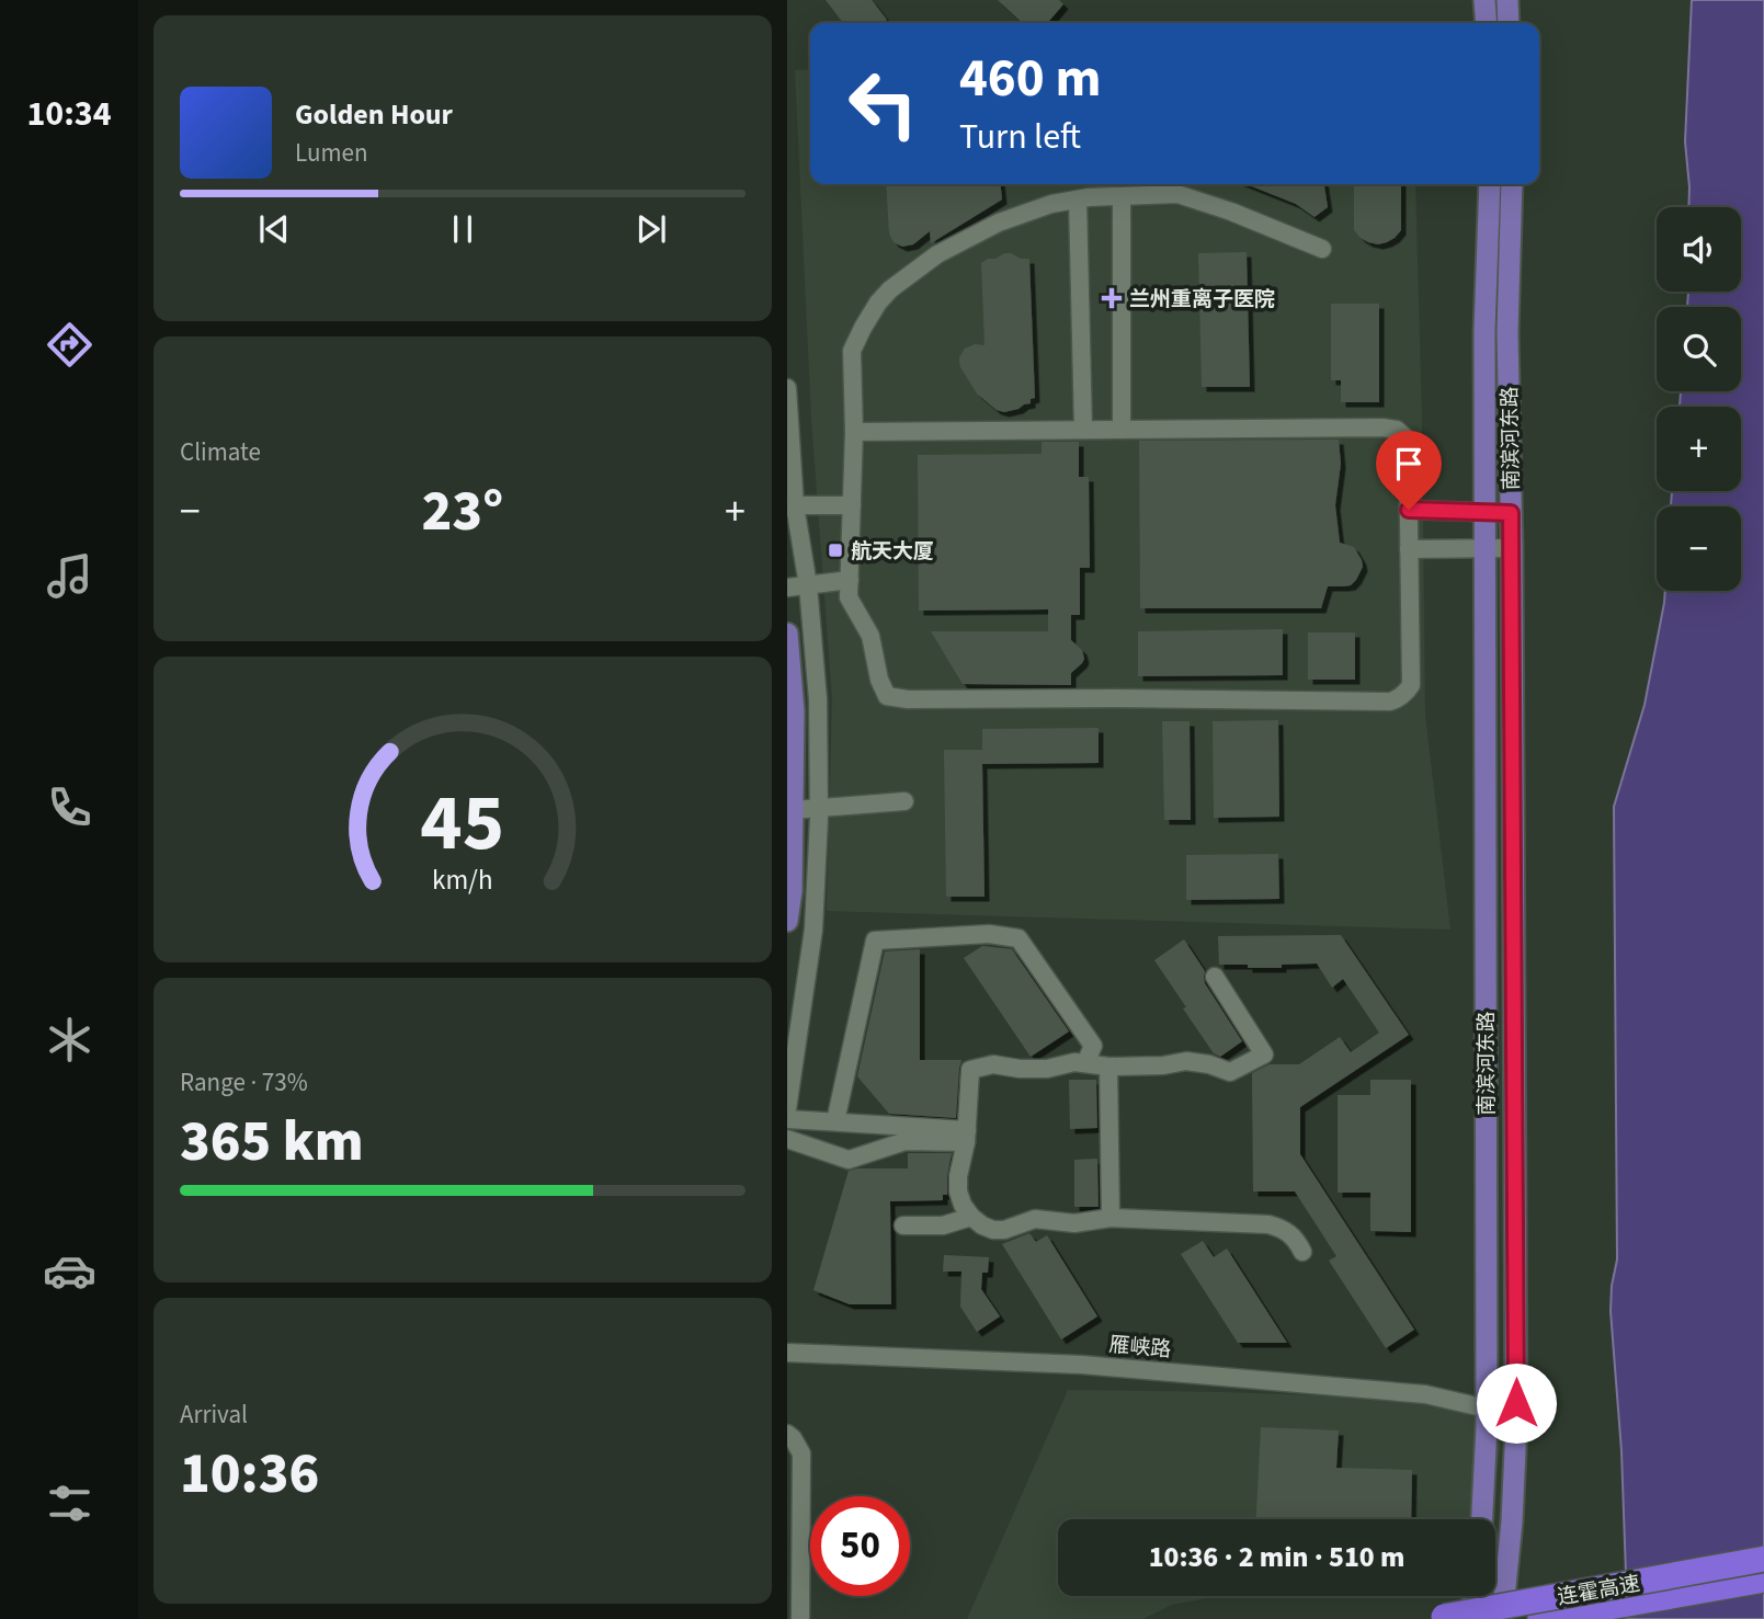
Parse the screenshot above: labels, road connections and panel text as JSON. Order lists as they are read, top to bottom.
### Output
{
  "streets": {
    "highway": ["连霍高速"],
    "main road": ["南滨河东路"],
    "street": ["雁峡路"]
  },
  "crossings": [
    ["南滨河东路", "雁峡路"]
  ],
  "places": {
    "health": ["兰州重离子医院"],
    "transit": ["航天大厦"]
  },
  "page": {
    "tabs": "10:34",
    "turn": ["460 m", "Turn left"],
    "song": ["Golden Hour", "Lumen"],
    "map_buttons": ["+", "−"],
    "tile": [
      "Climate",
      ["Range · 73%", "365 km"],
      ["Arrival", "10:36"]
    ],
    "heat": ["−", "23°", "+"],
    "limit": "50",
    "trip": "10:36 · 2 min · 510 m",
    "gauge": ["45", "km/h"]
  }
}
